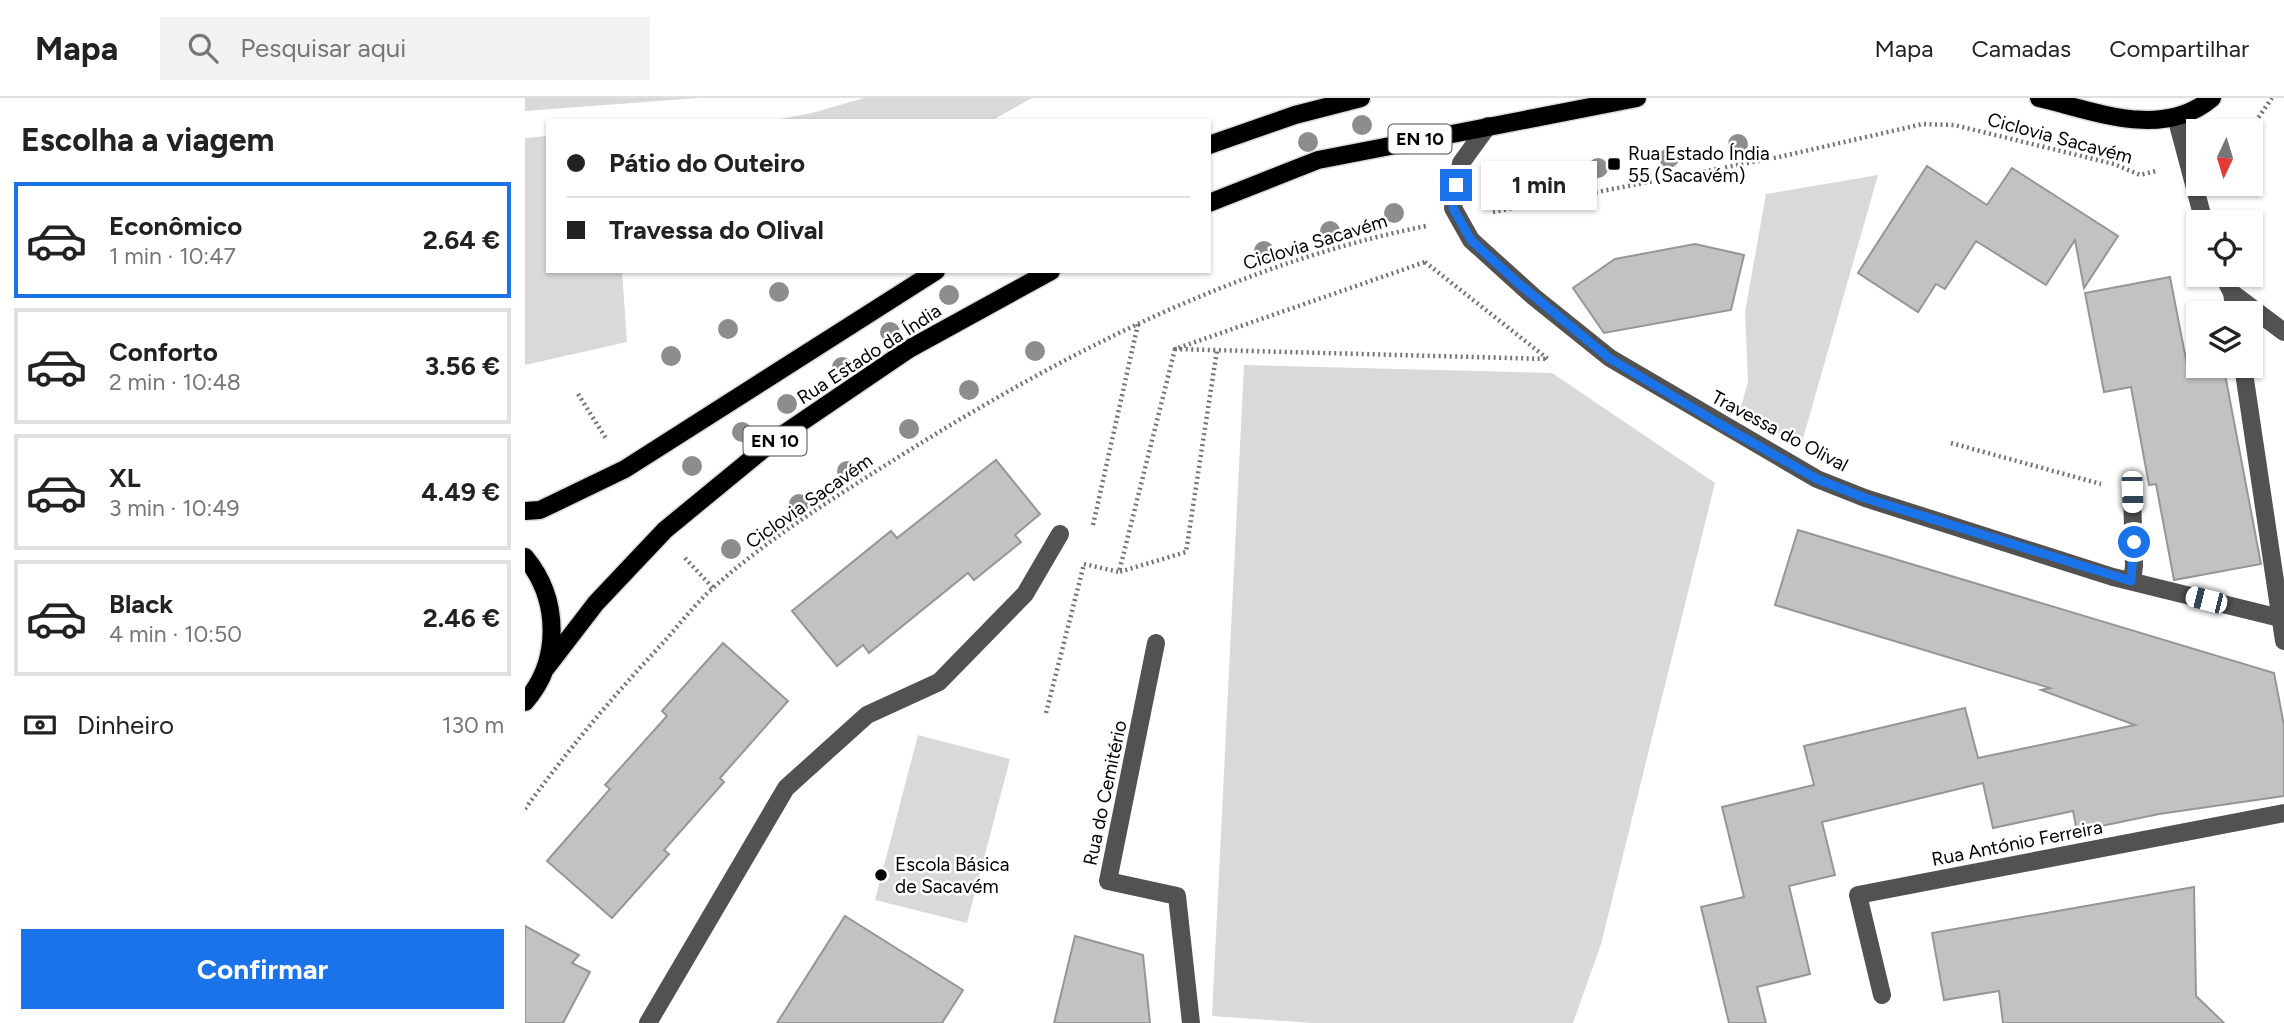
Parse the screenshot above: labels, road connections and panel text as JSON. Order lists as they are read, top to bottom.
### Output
{
  "streets": {
    "main road": ["EN 10", "Rua Estado da Índia"],
    "street": ["Travessa do Olival", "Rua do Cemitério", "Rua António Ferreira"],
    "path": ["Ciclovia Sacavém"]
  },
  "crossings": [
    ["Ciclovia Sacavém", "Travessa do Olival"],
    ["EN 10", "Rua Estado da Índia"]
  ],
  "places": {
    "transit": ["Rua Estado Índia 55 (Sacavém)"],
    "other": ["Escola Básica de Sacavém"]
  },
  "north": "bottom",
  "page": {
    "header": "Mapa",
    "search": "Pesquisar aqui",
    "nav": ["Mapa", "Camadas", "Compartilhar"],
    "heading": "Escolha a viagem",
    "banner": ["Pátio do Outeiro", "Travessa do Olival"],
    "bubble": "1 min",
    "list": [
      {
        "name": "Econômico",
        "note": "1 min · 10:47",
        "value": "2.64 €"
      },
      {
        "name": "Conforto",
        "note": "2 min · 10:48",
        "value": "3.56 €"
      },
      {
        "name": "XL",
        "note": "3 min · 10:49",
        "value": "4.49 €"
      },
      {
        "name": "Black",
        "note": "4 min · 10:50",
        "value": "2.46 €"
      }
    ],
    "pay": ["Dinheiro", "130 m"],
    "buttons": "Confirmar"
  }
}
